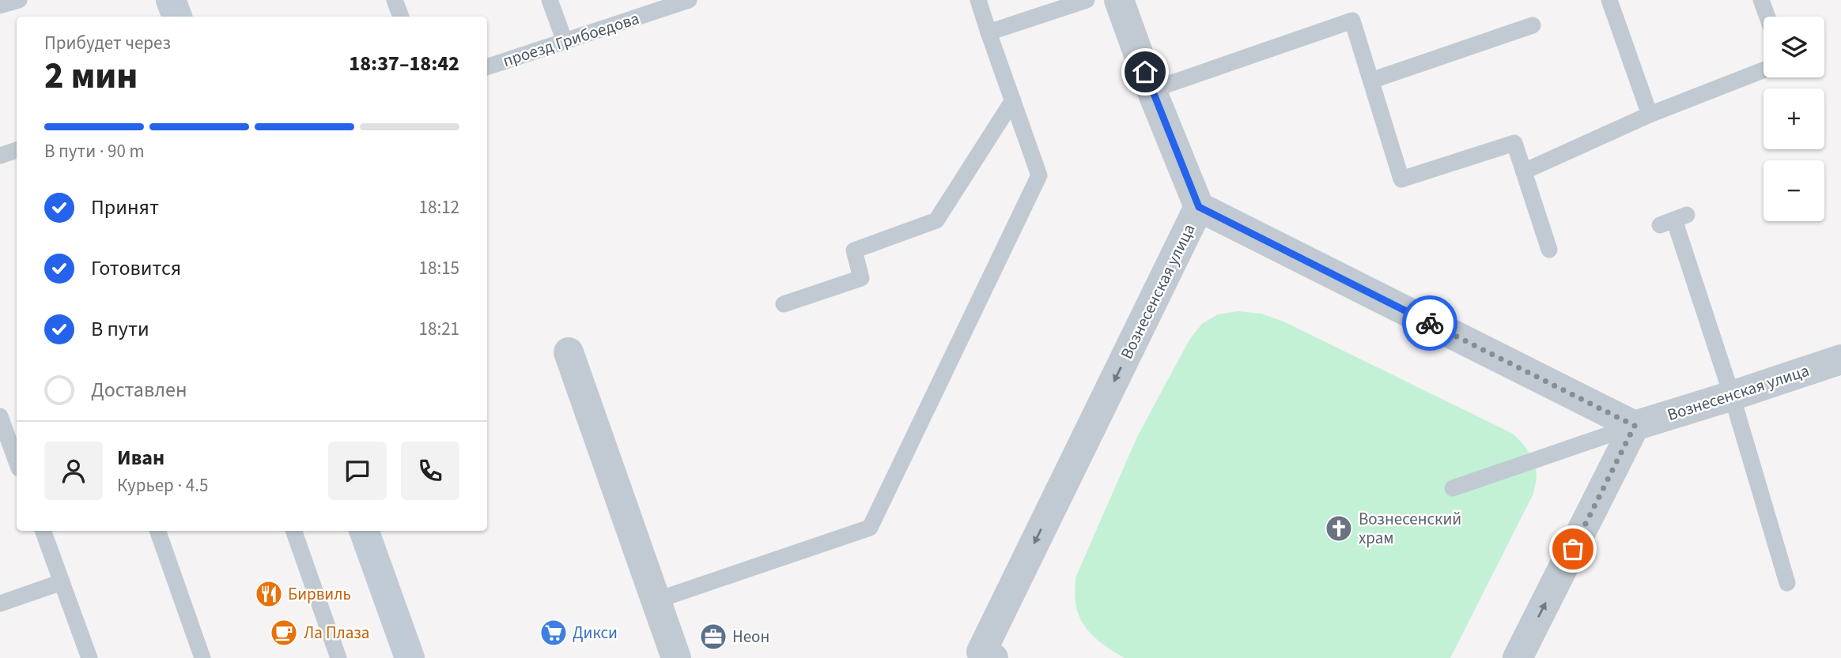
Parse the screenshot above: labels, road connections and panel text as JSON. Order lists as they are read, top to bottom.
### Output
{
  "streets": {
    "street": ["Вознесенская улица"],
    "lane": ["проезд Грибоедова"]
  },
  "one_way": ["Вознесенская улица"],
  "places": {
    "church": ["Вознесенский храм"],
    "restaurant": ["Бирвиль"],
    "cafe": ["Ла Плаза"],
    "supermarket": ["Дикси"],
    "office": ["Неон"]
  },
  "page": {
    "map_buttons": ["+", "−"],
    "heading": ["2 мин", "Прибудет через", "18:37–18:42"],
    "panel": ["Иван", "Курьер · 4.5"],
    "bar": "В пути · 90 m",
    "list": [
      ["Принят", "18:12"],
      ["Готовится", "18:15"],
      ["В пути", "18:21"],
      "Доставлен"
    ]
  }
}
